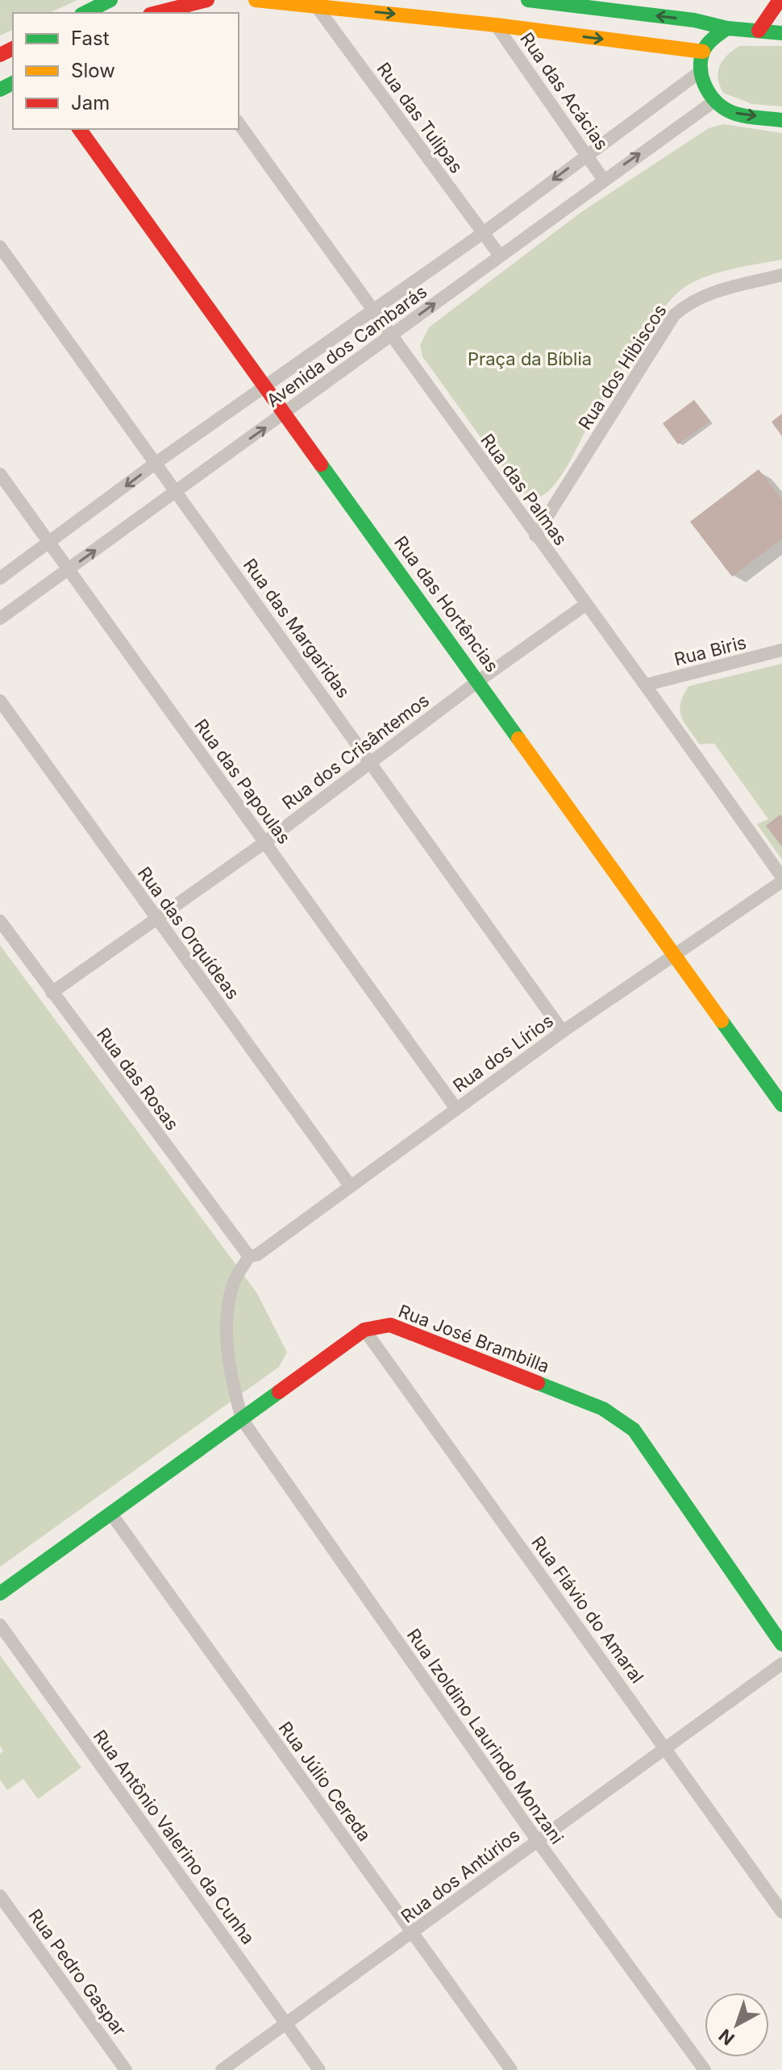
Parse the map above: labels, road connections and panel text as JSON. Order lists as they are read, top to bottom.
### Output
{
  "streets": {
    "street": [
      "Rua das Acácias",
      "Rua das Tulipas",
      "Avenida dos Cambarás",
      "Rua dos Hibiscos",
      "Rua das Palmas",
      "Rua das Hortências",
      "Rua das Margaridas",
      "Rua Biris",
      "Rua dos Crisântemos",
      "Rua das Papoulas",
      "Rua das Orquídeas",
      "Rua dos Lírios",
      "Rua das Rosas",
      "Rua José Brambilla",
      "Rua Flávio do Amaral",
      "Rua Izoldino Laurindo Monzani",
      "Rua Júlio Cereda",
      "Rua Antônio Valerino da Cunha",
      "Rua dos Antúrios",
      "Rua Pedro Gaspar"
    ]
  },
  "crossings": [
    ["Rua das Acácias", "Avenida dos Cambarás"],
    ["Rua das Tulipas", "Avenida dos Cambarás"],
    ["Avenida dos Cambarás", "Rua das Palmas"],
    ["Avenida dos Cambarás", "Rua das Hortências"],
    ["Avenida dos Cambarás", "Rua das Margaridas"],
    ["Avenida dos Cambarás", "Rua das Papoulas"],
    ["Rua dos Hibiscos", "Rua das Palmas"],
    ["Rua das Palmas", "Rua Biris"],
    ["Rua das Palmas", "Rua dos Crisântemos"],
    ["Rua das Palmas", "Rua dos Lírios"],
    ["Rua das Hortências", "Rua dos Crisântemos"],
    ["Rua das Hortências", "Rua dos Lírios"],
    ["Rua das Margaridas", "Rua dos Crisântemos"],
    ["Rua das Margaridas", "Rua dos Lírios"],
    ["Rua dos Crisântemos", "Rua das Papoulas"],
    ["Rua dos Crisântemos", "Rua das Orquídeas"],
    ["Rua dos Crisântemos", "Rua das Rosas"],
    ["Rua das Papoulas", "Rua dos Lírios"],
    ["Rua das Orquídeas", "Rua dos Lírios"],
    ["Rua dos Lírios", "Rua das Rosas"],
    ["Rua José Brambilla", "Rua Flávio do Amaral"],
    ["Rua Flávio do Amaral", "Rua dos Antúrios"],
    ["Rua Izoldino Laurindo Monzani", "Rua dos Antúrios"],
    ["Rua Júlio Cereda", "Rua dos Antúrios"],
    ["Rua Antônio Valerino da Cunha", "Rua dos Antúrios"]
  ],
  "parks": ["Praça da Bíblia"],
  "legend": ["Fast", "Slow", "Jam"],
  "north": "bottom left"
}
